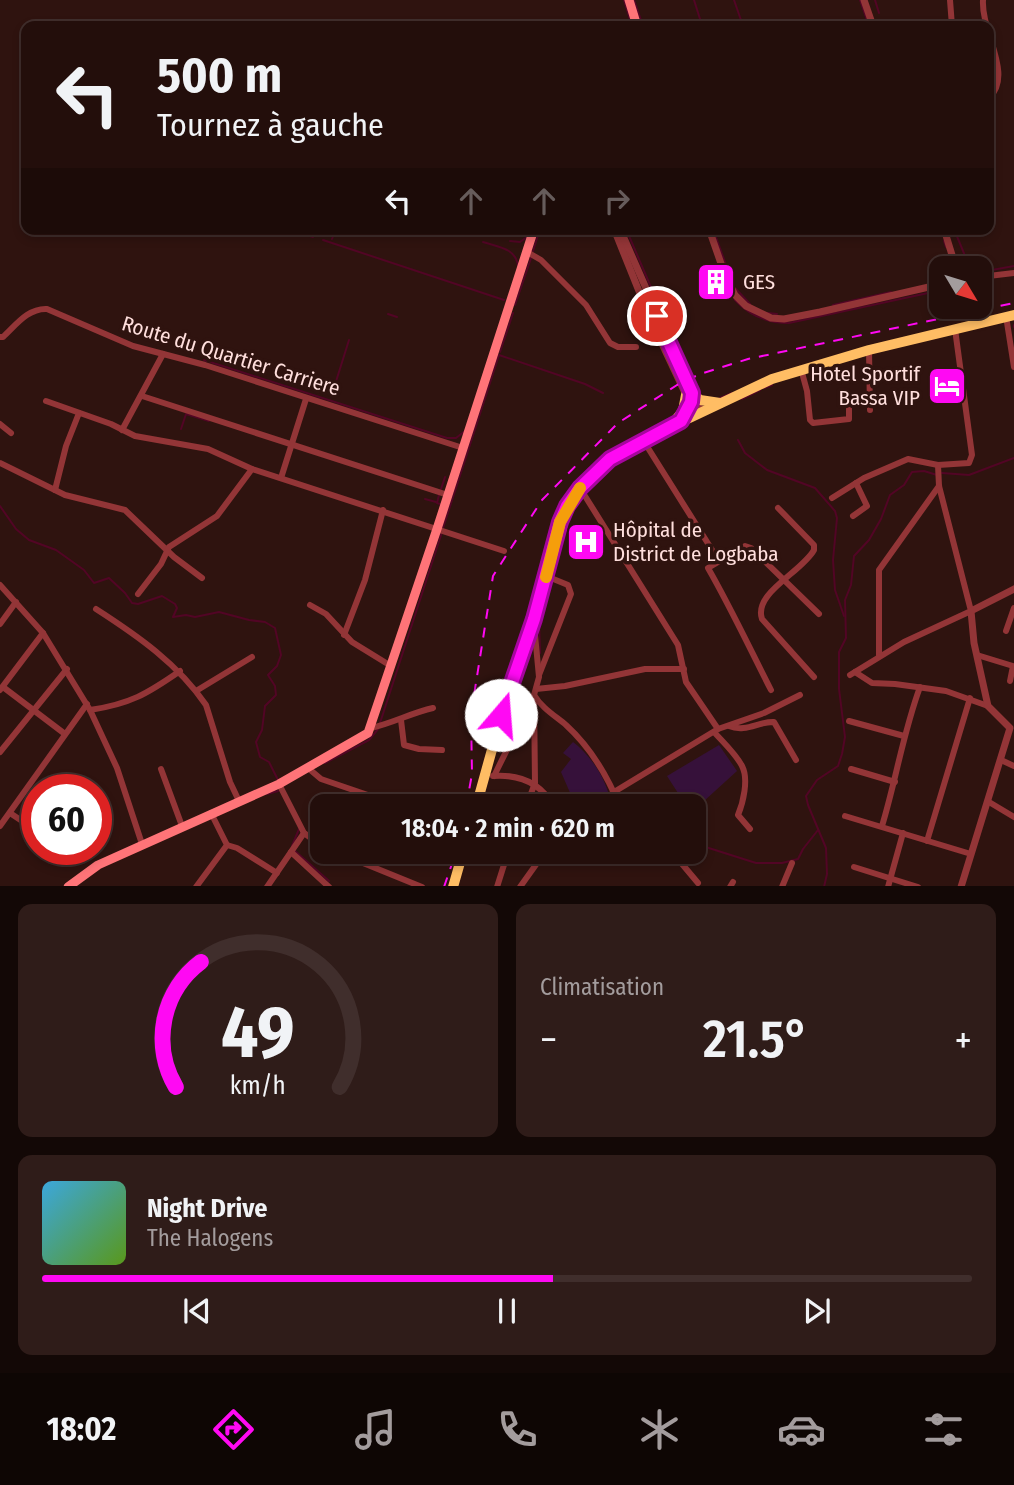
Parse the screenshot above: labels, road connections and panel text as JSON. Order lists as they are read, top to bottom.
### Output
{
  "streets": {
    "street": ["Route du Quartier Carriere"]
  },
  "places": {
    "building": ["GES"],
    "hotel": ["Hotel Sportif Bassa VIP"],
    "hospital": ["Hôpital de District de Logbaba"]
  },
  "north": "bottom right",
  "page": {
    "turn": ["500 m", "Tournez à gauche"],
    "limit": "60",
    "trip": "18:04 · 2 min · 620 m",
    "tile": "Climatisation",
    "heat": ["−", "21.5°", "+"],
    "song": ["Night Drive", "The Halogens"],
    "tabs": "18:02",
    "gauge": ["49", "km/h"]
  }
}
